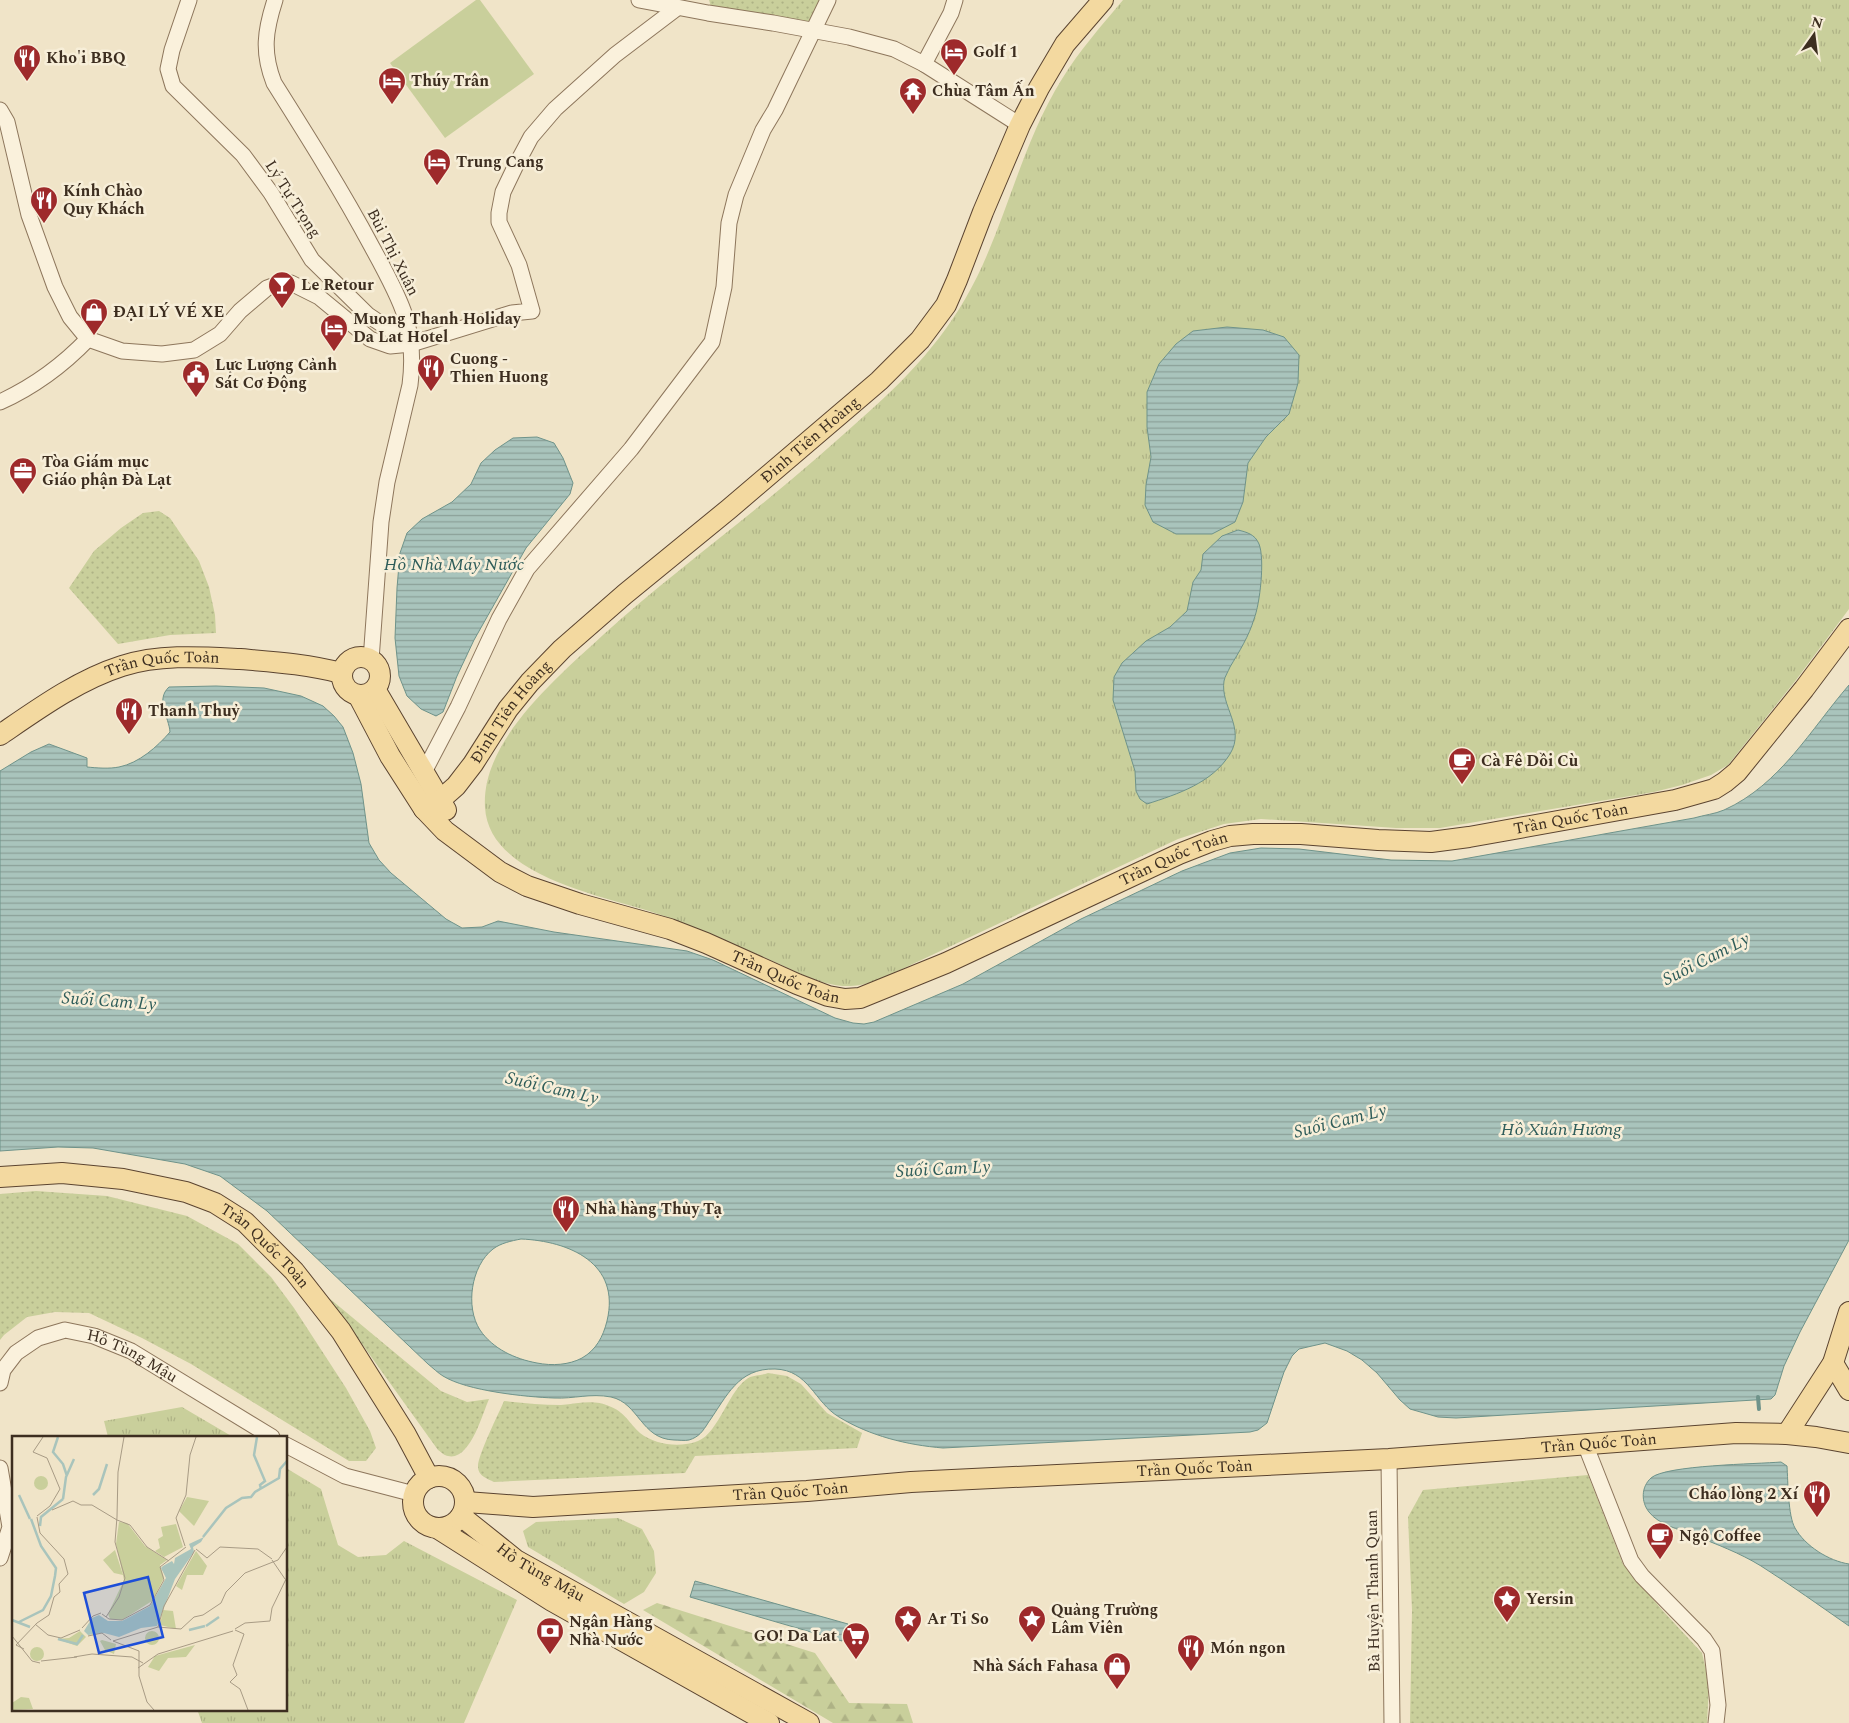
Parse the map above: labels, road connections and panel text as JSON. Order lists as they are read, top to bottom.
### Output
{
  "streets": {
    "main road": ["Đinh Tiên Hoàng", "Trần Quốc Toản", "Hồ Tùng Mậu"],
    "street": ["Lý Tự Trọng", "Bùi Thị Xuân", "Bà Huyện Thanh Quan"]
  },
  "crossings": [
    ["Lý Tự Trọng", "Bùi Thị Xuân"],
    ["Bùi Thị Xuân", "Trần Quốc Toản"],
    ["Đinh Tiên Hoàng", "Trần Quốc Toản"],
    ["Trần Quốc Toản", "Hồ Tùng Mậu"],
    ["Trần Quốc Toản", "Bà Huyện Thanh Quan"]
  ],
  "water": ["Hồ Nhà Máy Nước", "Suối Cam Ly", "Hồ Xuân Hương"],
  "places": {
    "hotel": [
      "Golf 1",
      "Thúy Trân",
      "Trung Cang",
      "Muong Thanh Holiday Da Lat Hotel"
    ],
    "restaurant": [
      "Kho'i BBQ",
      "Kính Chào Quy Khách",
      "Cuong - Thien Huong",
      "Thanh Thuỷ",
      "Nhà hàng Thủy Tạ",
      "Cháo lòng 2 Xí",
      "Món ngon"
    ],
    "temple": ["Chùa Tâm Ấn"],
    "bar": ["Le Retour"],
    "shop": ["ĐẠI LÝ VÉ XE", "Nhà Sách Fahasa"],
    "public building": ["Lực Lượng Cảnh Sát Cơ Động"],
    "office": ["Tòa Giám mục Giáo phận Đà Lạt"],
    "cafe": ["Cà Fê Dồi Cù", "Ngộ Coffee"],
    "place": ["Yersin", "Ar Ti So", "Quảng Trường Lâm Viên"],
    "bank": ["Ngân Hàng Nhà Nước"],
    "supermarket": ["GO! Da Lat"]
  },
  "north": "top"
}
